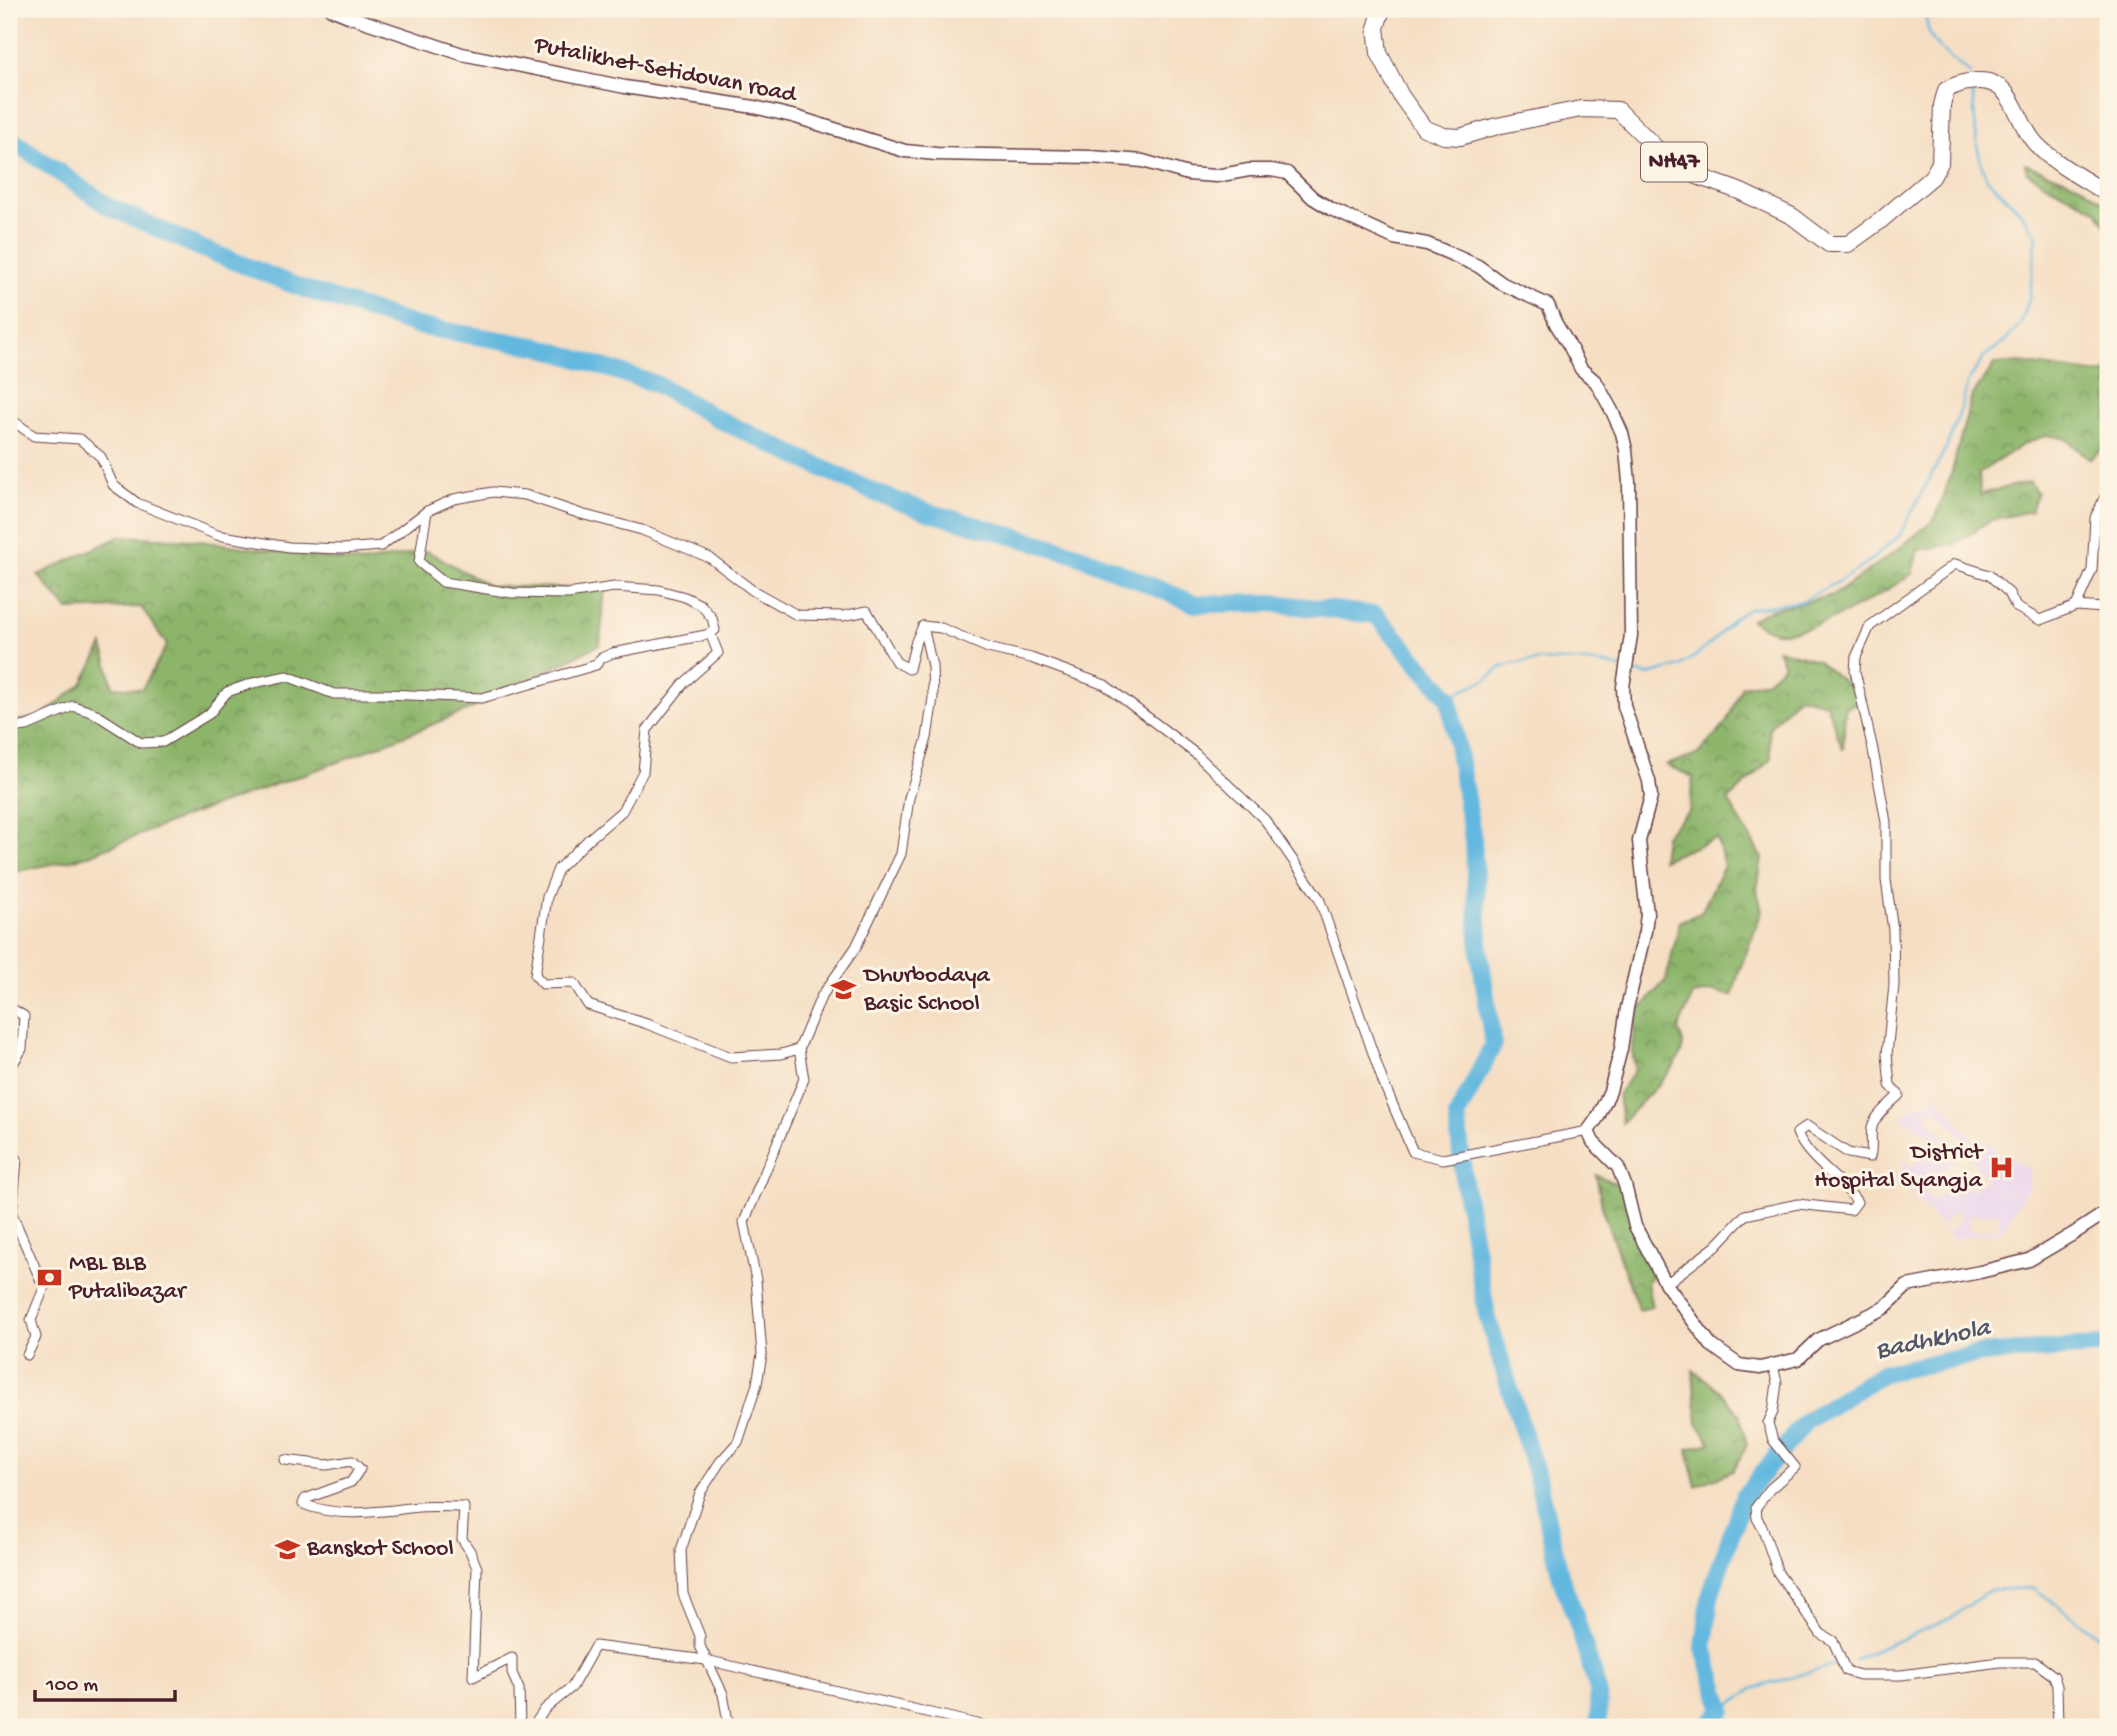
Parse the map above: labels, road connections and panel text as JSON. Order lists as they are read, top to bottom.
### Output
{
  "streets": {
    "highway": ["NH47"],
    "main road": ["Putalikhet-Setidovan road"]
  },
  "water": ["Badhkhola"],
  "places": {
    "school or university": ["Dhurbodaya Basic School", "Banskot School"],
    "hospital": ["District Hospital Syangja"],
    "bank": ["MBL BLB Putalibazar"]
  },
  "scale_bar": "100 m"
}
